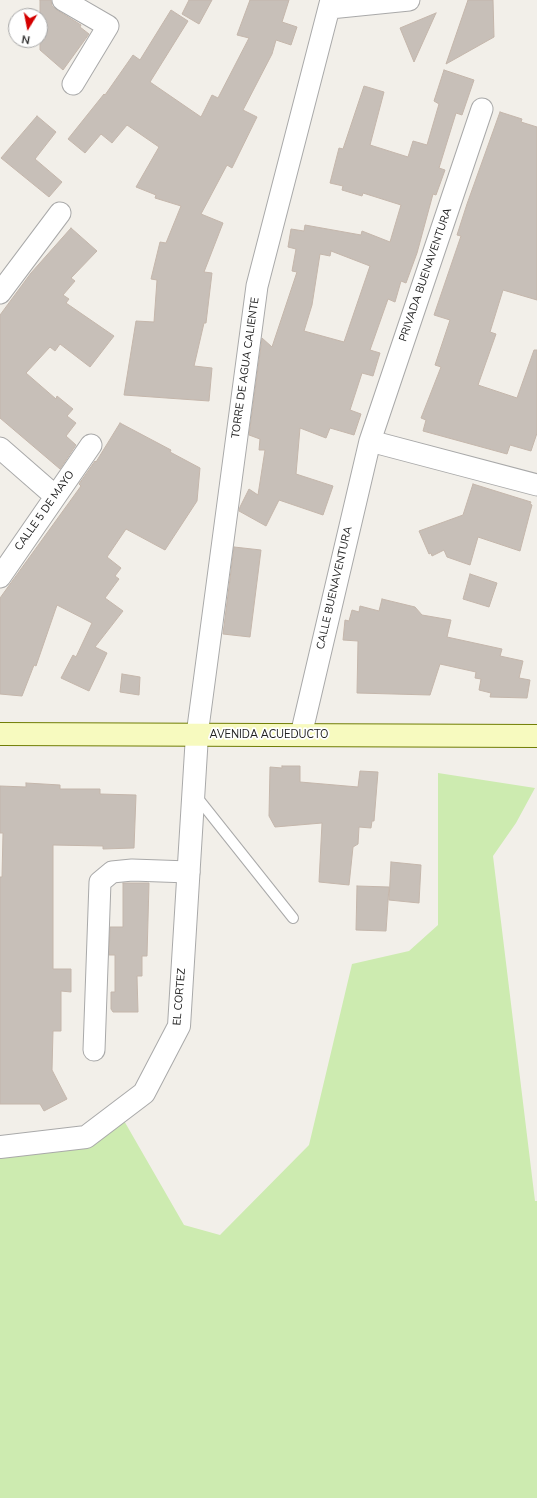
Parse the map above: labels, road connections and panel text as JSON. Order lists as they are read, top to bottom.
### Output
{
  "streets": {
    "main road": ["AVENIDA ACUEDUCTO"],
    "street": [
      "PRIVADA BUENAVENTURA",
      "TORRE DE AGUA CALIENTE",
      "CALLE 5 DE MAYO",
      "CALLE BUENAVENTURA",
      "EL CORTEZ"
    ]
  },
  "crossings": [
    ["PRIVADA BUENAVENTURA", "CALLE BUENAVENTURA"],
    ["TORRE DE AGUA CALIENTE", "AVENIDA ACUEDUCTO"],
    ["TORRE DE AGUA CALIENTE", "EL CORTEZ"],
    ["CALLE BUENAVENTURA", "AVENIDA ACUEDUCTO"],
    ["AVENIDA ACUEDUCTO", "EL CORTEZ"]
  ],
  "north": "bottom"
}
